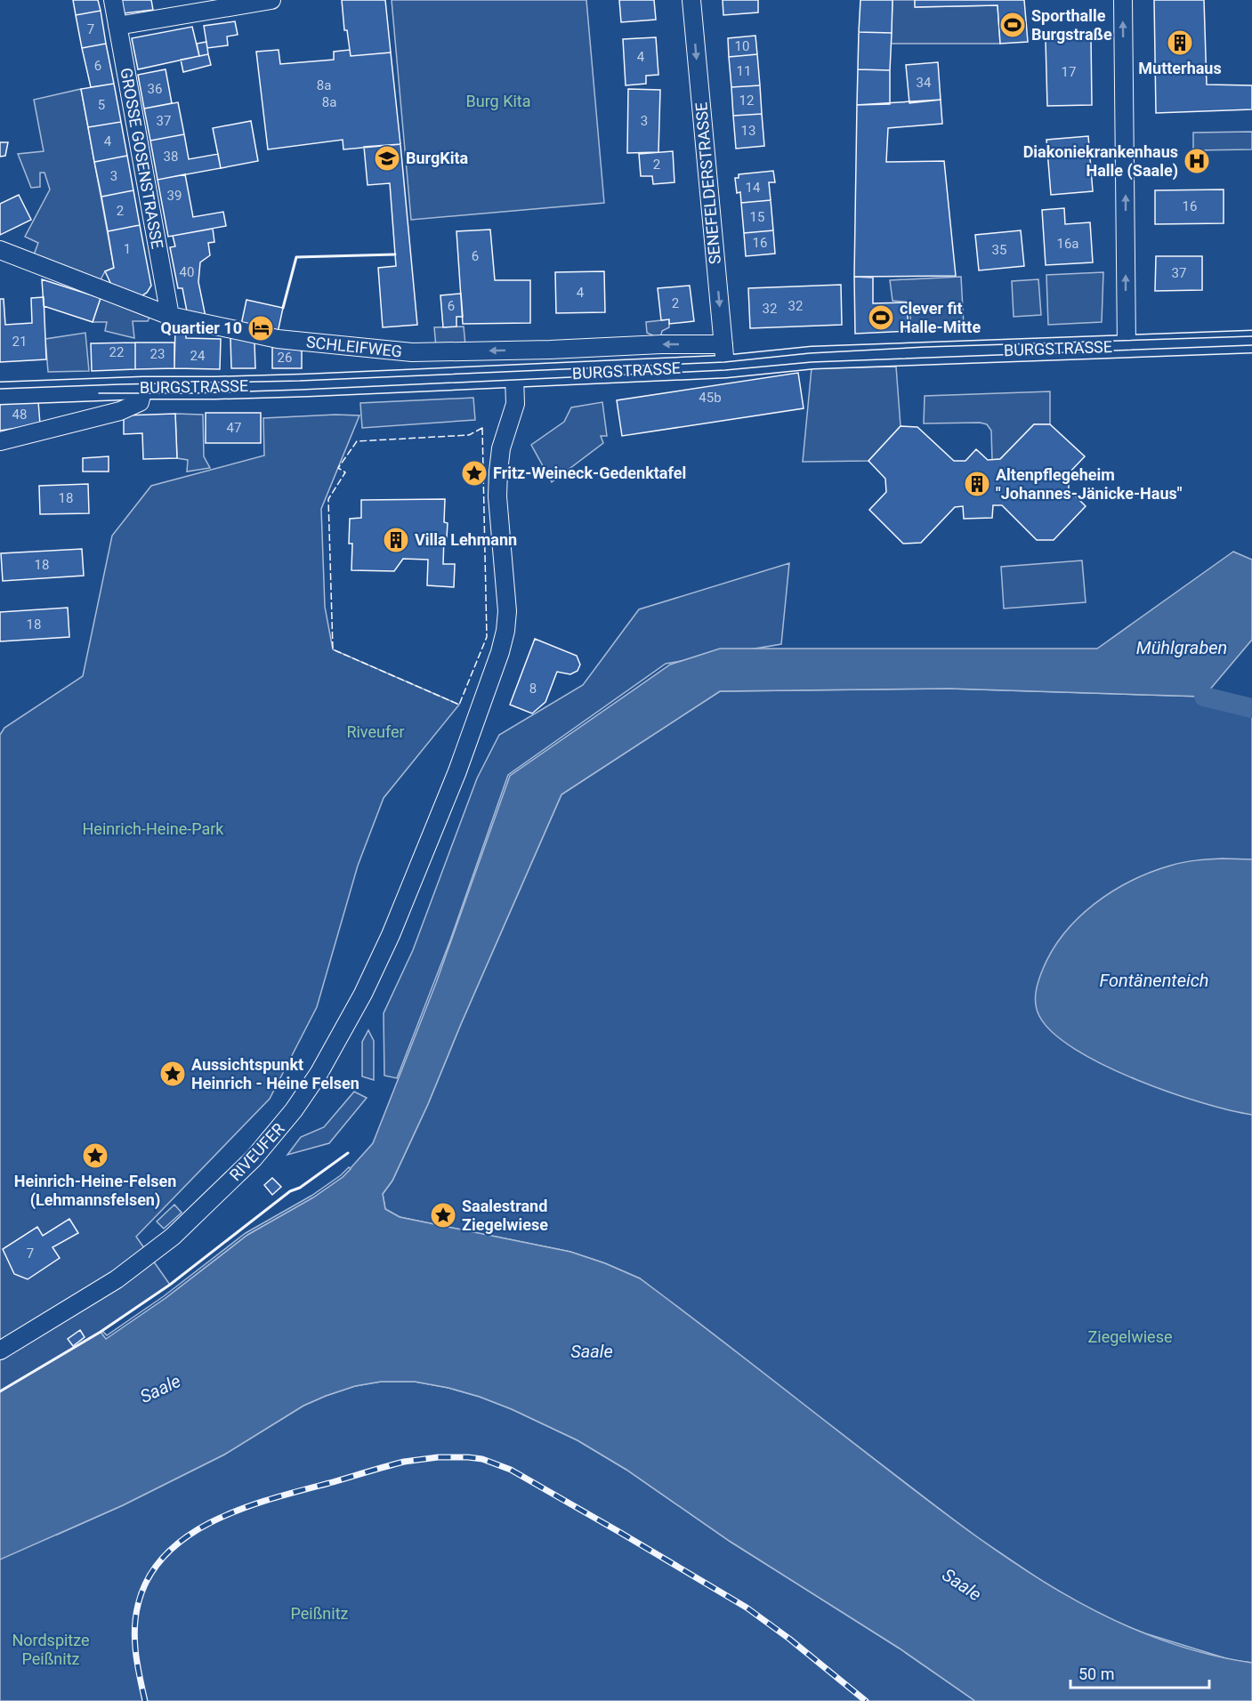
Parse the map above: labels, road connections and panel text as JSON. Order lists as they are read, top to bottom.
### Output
{
  "streets": {
    "street": [
      "GROSSE GOSENSTRASSE",
      "SENEFELDERSTRASSE",
      "SCHLEIFWEG",
      "BURGSTRASSE",
      "RIVEUFER"
    ]
  },
  "crossings": [
    ["GROSSE GOSENSTRASSE", "SCHLEIFWEG"],
    ["SENEFELDERSTRASSE", "SCHLEIFWEG"],
    ["SENEFELDERSTRASSE", "BURGSTRASSE"],
    ["BURGSTRASSE", "RIVEUFER"]
  ],
  "one_way": ["SENEFELDERSTRASSE", "SCHLEIFWEG"],
  "water": ["Mühlgraben", "Fontänenteich", "Saale"],
  "parks": [
    "Burg Kita",
    "Riveufer",
    "Heinrich-Heine-Park",
    "Ziegelwiese",
    "Peißnitz",
    "Nordspitze Peißnitz"
  ],
  "places": {
    "sports": ["Sporthalle Burgstraße", "clever fit Halle-Mitte"],
    "building": ["Mutterhaus", "Altenpflegeheim \"Johannes-Jänicke-Haus\"", "Villa Lehmann"],
    "school or university": ["BurgKita"],
    "hospital": ["Diakoniekrankenhaus Halle (Saale)"],
    "hotel": ["Quartier 10"],
    "place": [
      "Fritz-Weineck-Gedenktafel",
      "Aussichtspunkt Heinrich - Heine Felsen",
      "Heinrich-Heine-Felsen (Lehmannsfelsen)",
      "Saalestrand Ziegelwiese"
    ]
  },
  "house_numbers": [
    "7",
    "10",
    "4",
    "6",
    "11",
    "17",
    "34",
    "8a",
    "36",
    "12",
    "8a",
    "5",
    "37",
    "3",
    "13",
    "4",
    "38",
    "2",
    "3",
    "14",
    "39",
    "16",
    "2",
    "15",
    "16",
    "16a",
    "1",
    "35",
    "6",
    "40",
    "37",
    "4",
    "2",
    "6",
    "32",
    "32",
    "21",
    "22",
    "23",
    "24",
    "26",
    "45b",
    "48",
    "47",
    "18",
    "18",
    "18",
    "8",
    "7"
  ],
  "scale_bar": "50 m"
}
